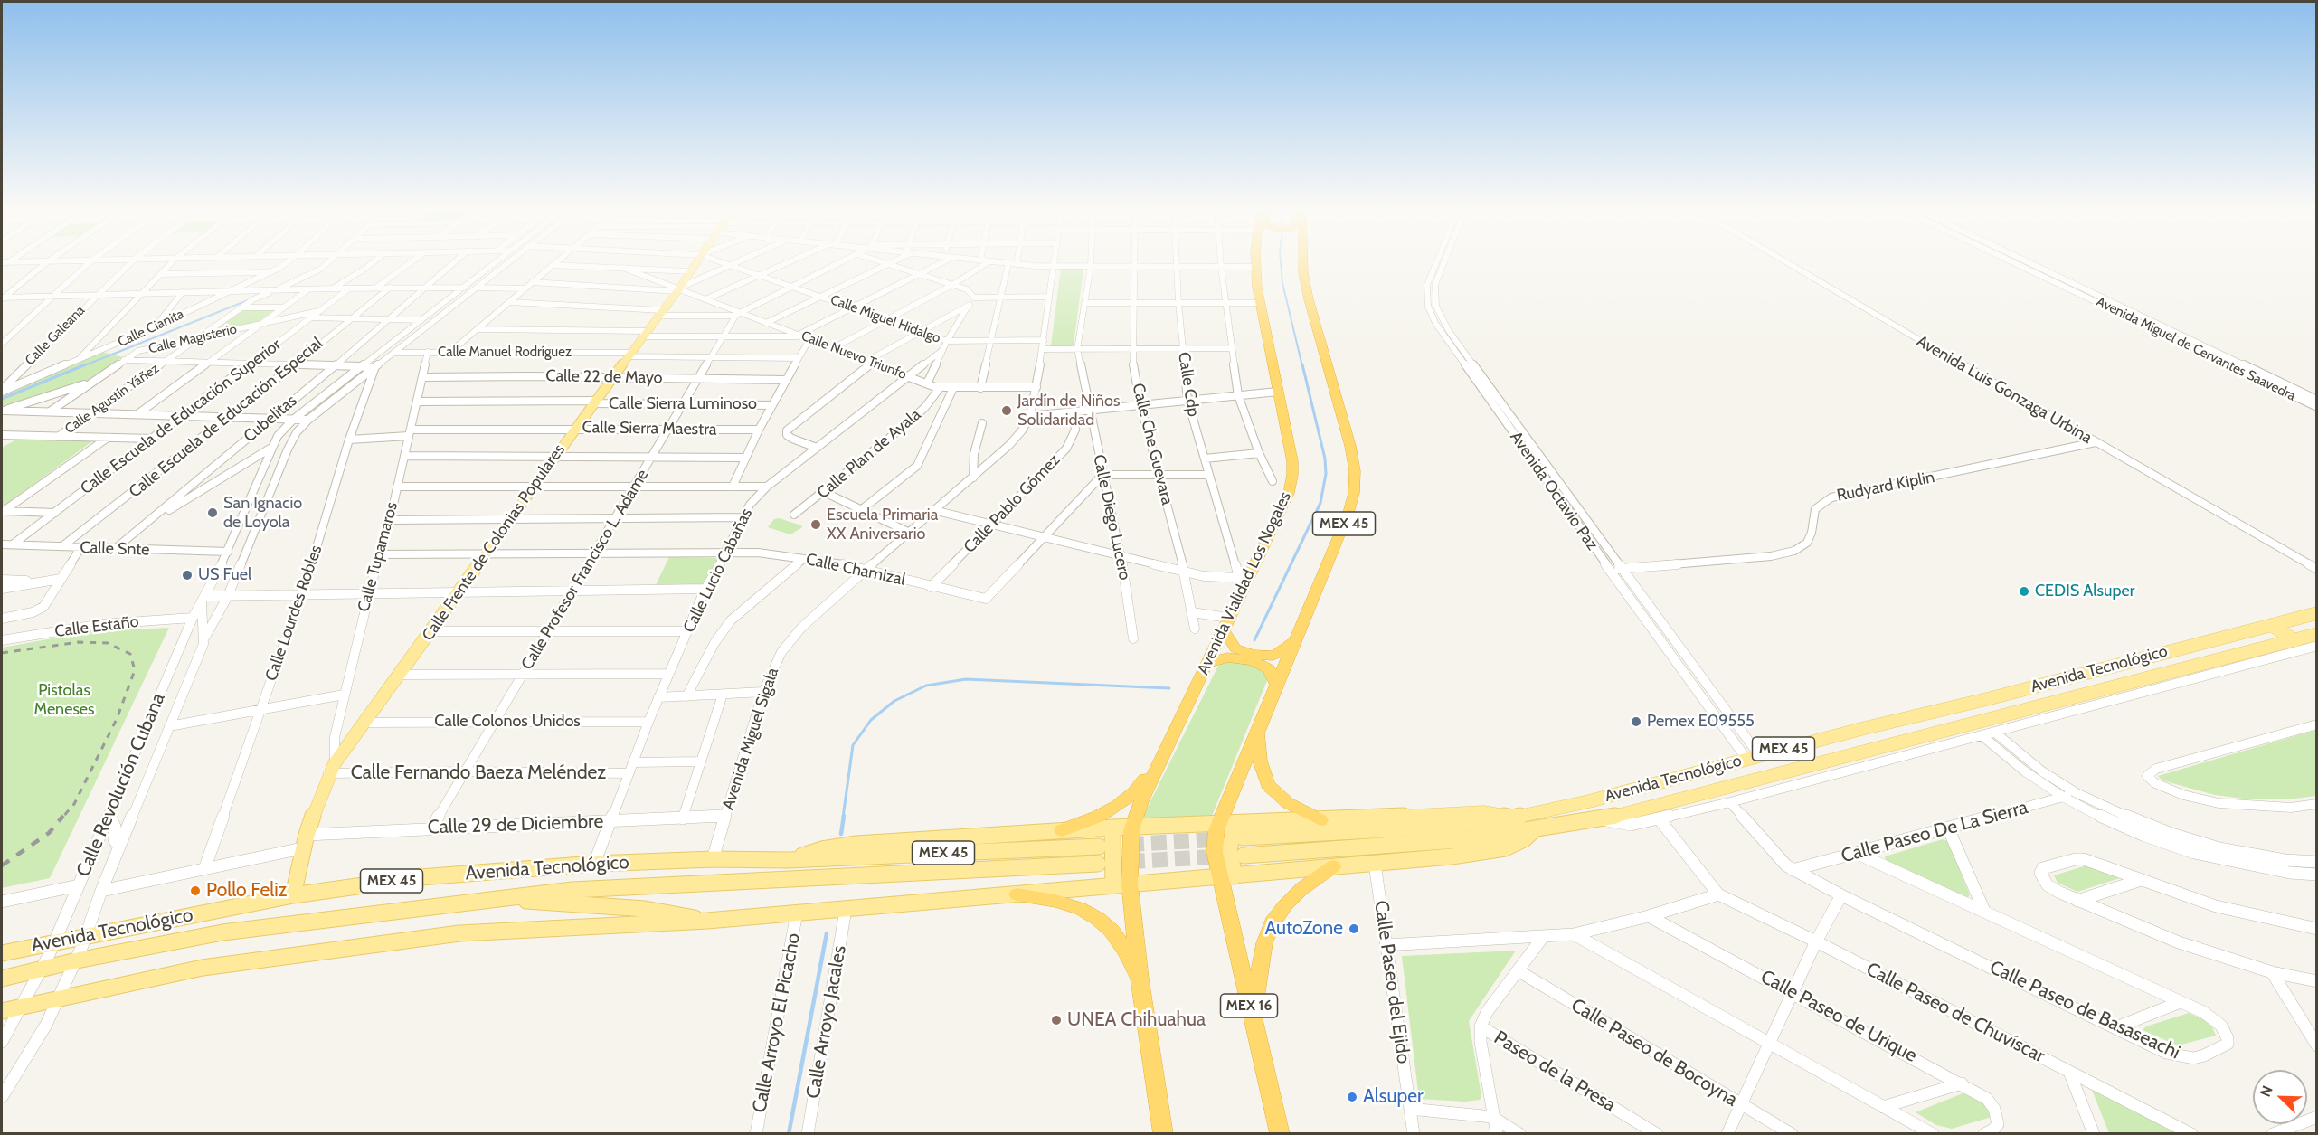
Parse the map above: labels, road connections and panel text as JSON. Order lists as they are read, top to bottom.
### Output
{
  "streets": {
    "highway": ["MEX 45", "Avenida Vialidad Los Nogales", "MEX 16"],
    "main road": ["Calle Frente de Colonias Populares", "Avenida Tecnológico"],
    "street": [
      "Calle Miguel Hidalgo",
      "Calle Cianita",
      "Calle Galeana",
      "Calle Magisterio",
      "Avenida Miguel de Cervantes Saavedra",
      "Calle Manuel Rodríguez",
      "Calle Nuevo Triunfo",
      "Calle 22 de Mayo",
      "Calle Cdp",
      "Avenida Luis Gonzaga Urbina",
      "Calle Agustín Yáñez",
      "Calle Sierra Luminoso",
      "Calle Escuela de Educación Superior",
      "Calle Escuela de Educación Especial",
      "Cubelitas",
      "Calle Sierra Maestra",
      "Calle Che Guevara",
      "Calle Plan de Ayala",
      "Rudyard Kiplin",
      "Avenida Octavio Paz",
      "Calle Pablo Gómez",
      "Calle Diego Lucero",
      "Calle Snte",
      "Calle Tupamaros",
      "Calle Profesor Francisco L. Adame",
      "Calle Chamizal",
      "Calle Lucio Cabañas",
      "Calle Lourdes Robles",
      "Calle Estaño",
      "Calle Colonos Unidos",
      "Avenida Miguel Sigala",
      "Calle Fernando Baeza Meléndez",
      "Calle Revolución Cubana",
      "Calle 29 de Diciembre",
      "Calle Paseo De La Sierra",
      "Calle Paseo del Ejido",
      "Calle Paseo de Basaseachi",
      "Calle Paseo de Chuvíscar",
      "Calle Paseo de Urique",
      "Calle Arroyo Jacales",
      "Calle Arroyo El Picacho",
      "Calle Paseo de Bocoyna",
      "Paseo de la Presa"
    ]
  },
  "crossings": [
    ["Calle Miguel Hidalgo", "Calle Cdp"],
    ["Calle Miguel Hidalgo", "Calle Che Guevara"],
    ["Calle Miguel Hidalgo", "Calle Diego Lucero"],
    ["Calle Miguel Hidalgo", "Avenida Miguel Sigala"],
    ["Calle Cianita", "Calle Galeana"],
    ["Calle Magisterio", "Calle Agustín Yáñez"],
    ["Calle Magisterio", "Calle Escuela de Educación Superior"],
    ["Calle Manuel Rodríguez", "Calle Frente de Colonias Populares"],
    ["Calle Manuel Rodríguez", "Calle Tupamaros"],
    ["Calle Manuel Rodríguez", "Calle Profesor Francisco L. Adame"],
    ["Calle Manuel Rodríguez", "Calle Revolución Cubana"],
    ["Calle Nuevo Triunfo", "Calle Plan de Ayala"],
    ["Calle Nuevo Triunfo", "Calle Frente de Colonias Populares"],
    ["Calle Nuevo Triunfo", "Calle Profesor Francisco L. Adame"],
    ["Calle Nuevo Triunfo", "Calle Lucio Cabañas"],
    ["Calle Nuevo Triunfo", "Avenida Miguel Sigala"],
    ["Calle 22 de Mayo", "Calle Frente de Colonias Populares"],
    ["Calle 22 de Mayo", "Calle Tupamaros"],
    ["Calle 22 de Mayo", "Calle Profesor Francisco L. Adame"],
    ["Calle Cdp", "Avenida Vialidad Los Nogales"],
    ["Avenida Luis Gonzaga Urbina", "Rudyard Kiplin"],
    ["Calle Sierra Luminoso", "Calle Frente de Colonias Populares"],
    ["Calle Sierra Luminoso", "Calle Tupamaros"],
    ["Calle Sierra Luminoso", "Calle Profesor Francisco L. Adame"],
    ["Calle Escuela de Educación Superior", "Calle Snte"],
    ["Calle Escuela de Educación Especial", "Calle Snte"],
    ["Cubelitas", "Calle Snte"],
    ["Calle Sierra Maestra", "Calle Frente de Colonias Populares"],
    ["Calle Sierra Maestra", "Calle Tupamaros"],
    ["Calle Sierra Maestra", "Calle Profesor Francisco L. Adame"],
    ["Calle Sierra Maestra", "Calle Lourdes Robles"],
    ["Rudyard Kiplin", "Avenida Octavio Paz"],
    ["Avenida Octavio Paz", "Avenida Tecnológico"],
    ["Calle Pablo Gómez", "Calle Chamizal"],
    ["MEX 45", "Avenida Vialidad Los Nogales"],
    ["MEX 45", "Avenida Tecnológico"],
    ["MEX 45", "MEX 16"],
    ["MEX 45", "Calle Arroyo Jacales"],
    ["MEX 45", "Calle Arroyo El Picacho"],
    ["Calle Frente de Colonias Populares", "Calle Tupamaros"],
    ["Calle Frente de Colonias Populares", "Calle Chamizal"],
    ["Calle Frente de Colonias Populares", "Avenida Tecnológico"],
    ["Calle Frente de Colonias Populares", "Calle Colonos Unidos"],
    ["Calle Frente de Colonias Populares", "Calle Fernando Baeza Meléndez"],
    ["Calle Frente de Colonias Populares", "Calle 29 de Diciembre"],
    ["Calle Snte", "Calle Revolución Cubana"],
    ["Calle Tupamaros", "Calle Chamizal"],
    ["Calle Tupamaros", "Calle Fernando Baeza Meléndez"],
    ["Calle Profesor Francisco L. Adame", "Calle Chamizal"],
    ["Calle Profesor Francisco L. Adame", "Calle Colonos Unidos"],
    ["Calle Profesor Francisco L. Adame", "Calle Fernando Baeza Meléndez"],
    ["Calle Profesor Francisco L. Adame", "Calle 29 de Diciembre"],
    ["Calle Chamizal", "Calle Lucio Cabañas"],
    ["Calle Chamizal", "Avenida Miguel Sigala"],
    ["Calle Lucio Cabañas", "Avenida Tecnológico"],
    ["Calle Lucio Cabañas", "Calle Colonos Unidos"],
    ["Calle Lucio Cabañas", "Calle Fernando Baeza Meléndez"],
    ["Calle Lucio Cabañas", "Calle 29 de Diciembre"],
    ["Calle Lourdes Robles", "Calle 29 de Diciembre"],
    ["Calle Estaño", "Calle Revolución Cubana"],
    ["Avenida Tecnológico", "Avenida Miguel Sigala"],
    ["Avenida Tecnológico", "Calle Revolución Cubana"],
    ["Avenida Miguel Sigala", "Calle 29 de Diciembre"],
    ["Calle Revolución Cubana", "Calle 29 de Diciembre"],
    ["Calle Paseo De La Sierra", "Calle Paseo de Basaseachi"]
  ],
  "parks": ["Pistolas Meneses"],
  "places": [
    "Jardín de Niños Solidaridad",
    "San Ignacio de Loyola",
    "Escuela Primaria XX Aniversario",
    "US Fuel",
    "CEDIS Alsuper",
    "Pemex E09555",
    "Pollo Feliz",
    "AutoZone",
    "UNEA Chihuahua",
    "Alsuper"
  ],
  "north": "top left"
}
